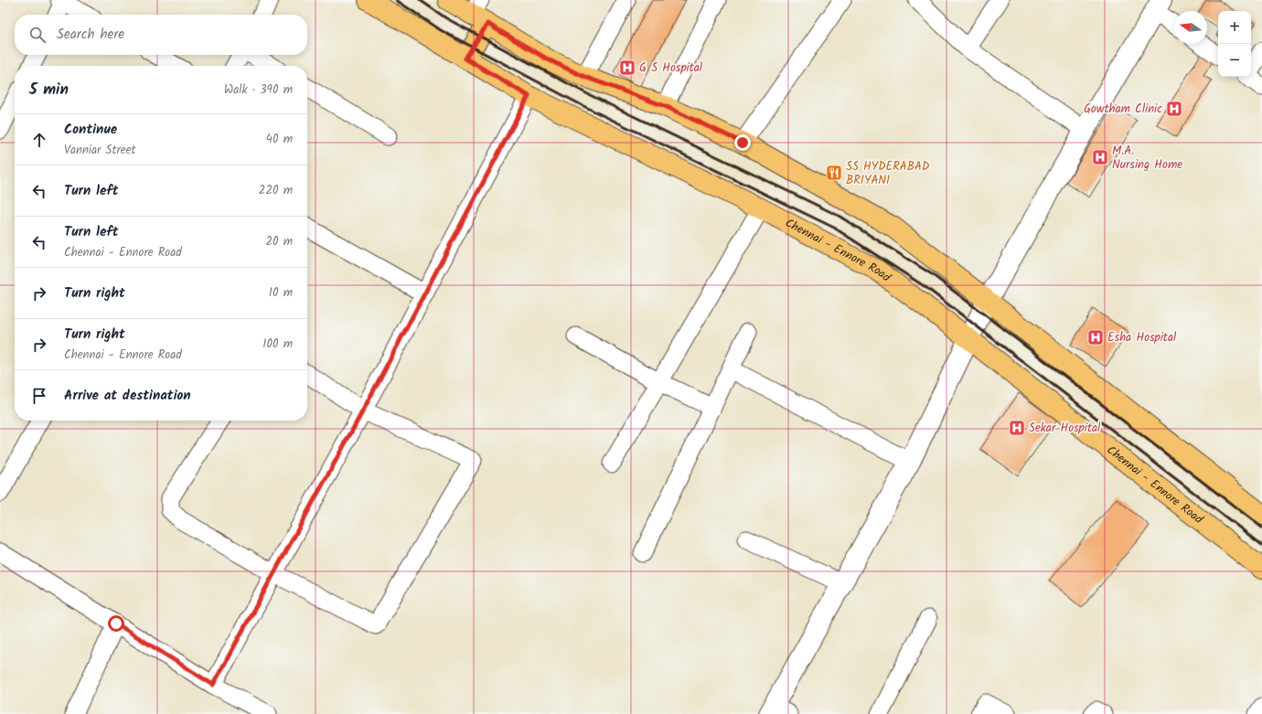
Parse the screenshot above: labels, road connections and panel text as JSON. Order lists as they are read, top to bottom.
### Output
{
  "streets": {
    "main road": ["Chennai - Ennore Road"]
  },
  "places": {
    "hospital": [
      "G S Hospital",
      "Gowtham Clinic",
      "M.A. Nursing Home",
      "Esha Hospital",
      "Sekar Hospital"
    ],
    "restaurant": ["SS HYDERABAD BRIYANI"]
  },
  "north": "left",
  "page": {
    "map_buttons": ["+", "−"],
    "search": "Search here",
    "heading": ["5 min", "Walk · 390 m"],
    "list": [
      ["Continue", "Vanniar Street", "40 m"],
      ["Turn left", "220 m"],
      ["Turn left", "Chennai - Ennore Road", "20 m"],
      ["Turn right", "10 m"],
      ["Turn right", "Chennai - Ennore Road", "100 m"],
      "Arrive at destination"
    ]
  }
}
